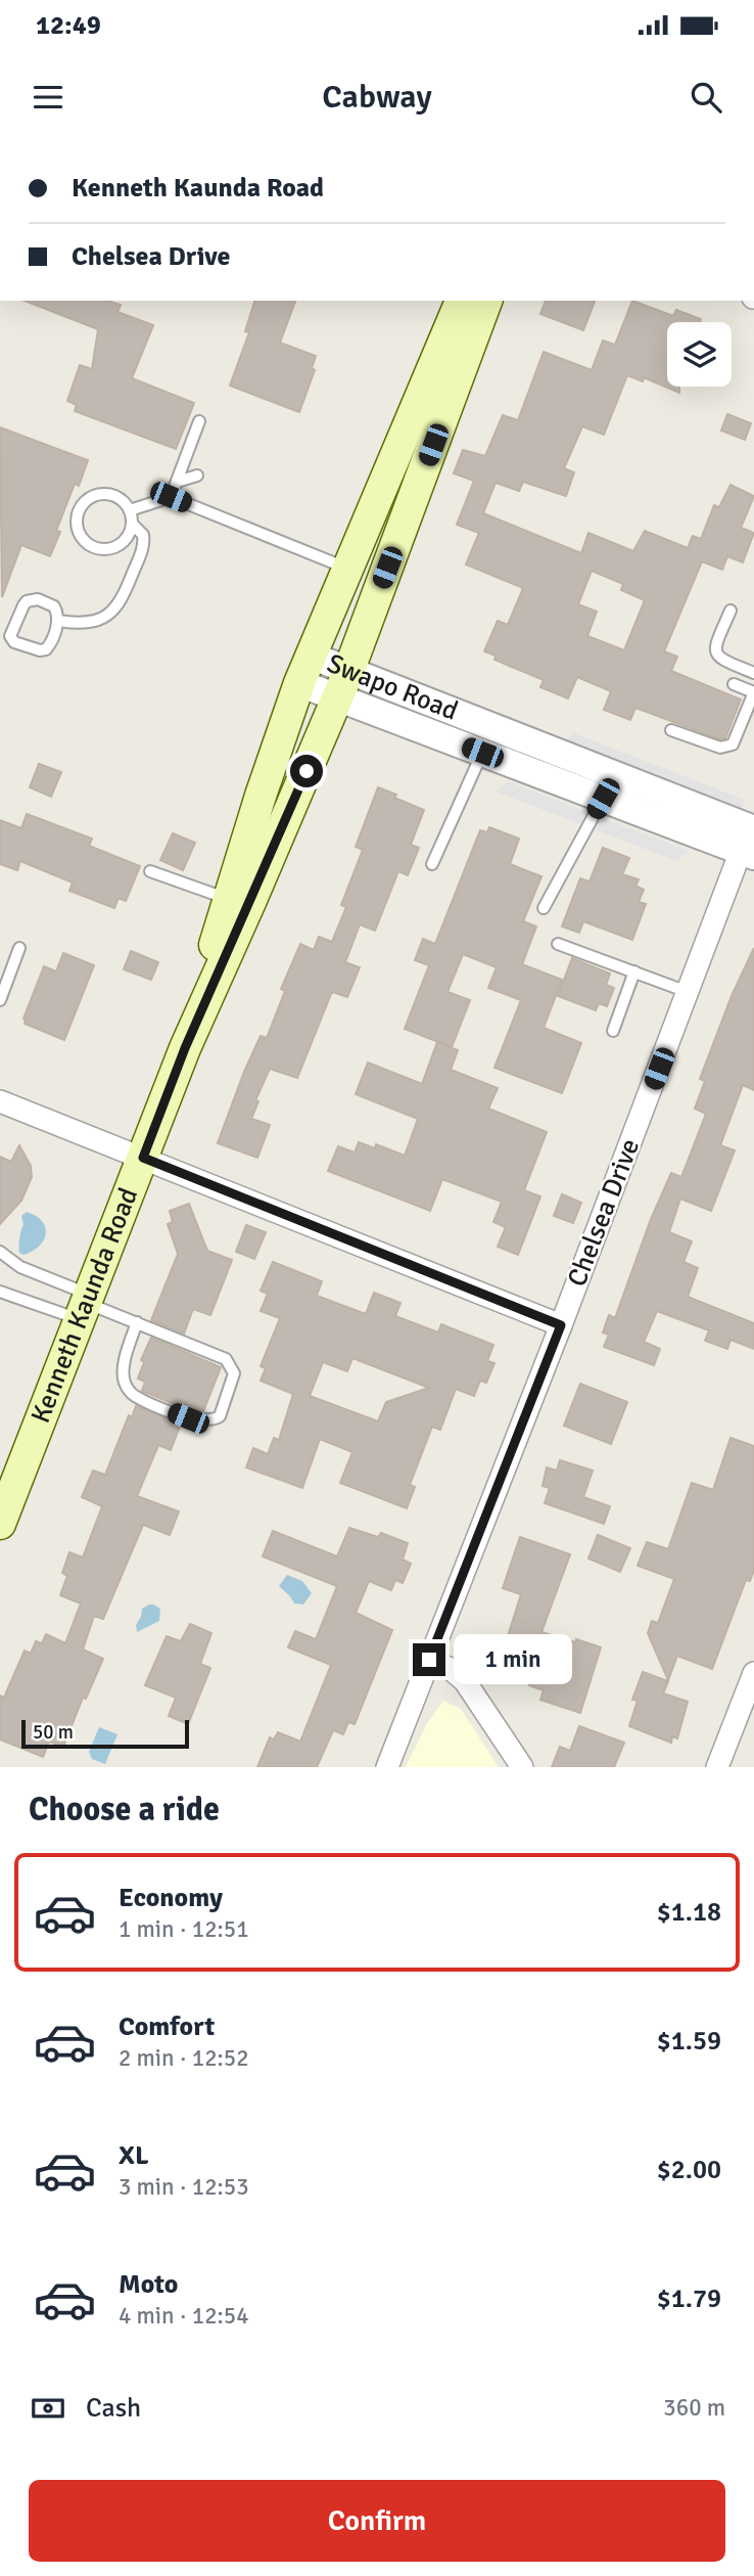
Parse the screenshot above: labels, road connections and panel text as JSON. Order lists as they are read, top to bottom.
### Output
{
  "streets": {
    "main road": ["Kenneth Kaunda Road"],
    "street": ["Swapo Road", "Chelsea Drive"]
  },
  "crossings": [
    ["Swapo Road", "Chelsea Drive"],
    ["Swapo Road", "Kenneth Kaunda Road"]
  ],
  "scale_bar": "50 m",
  "page": {
    "status": "12:49",
    "header": "Cabway",
    "banner": ["Kenneth Kaunda Road", "Chelsea Drive"],
    "bubble": "1 min",
    "scale": "50 m",
    "heading": "Choose a ride",
    "list": [
      {
        "name": "Economy",
        "note": "1 min · 12:51",
        "value": "$1.18"
      },
      {
        "name": "Comfort",
        "note": "2 min · 12:52",
        "value": "$1.59"
      },
      {
        "name": "XL",
        "note": "3 min · 12:53",
        "value": "$2.00"
      },
      {
        "name": "Moto",
        "note": "4 min · 12:54",
        "value": "$1.79"
      }
    ],
    "pay": ["Cash", "360 m"],
    "buttons": "Confirm"
  }
}
